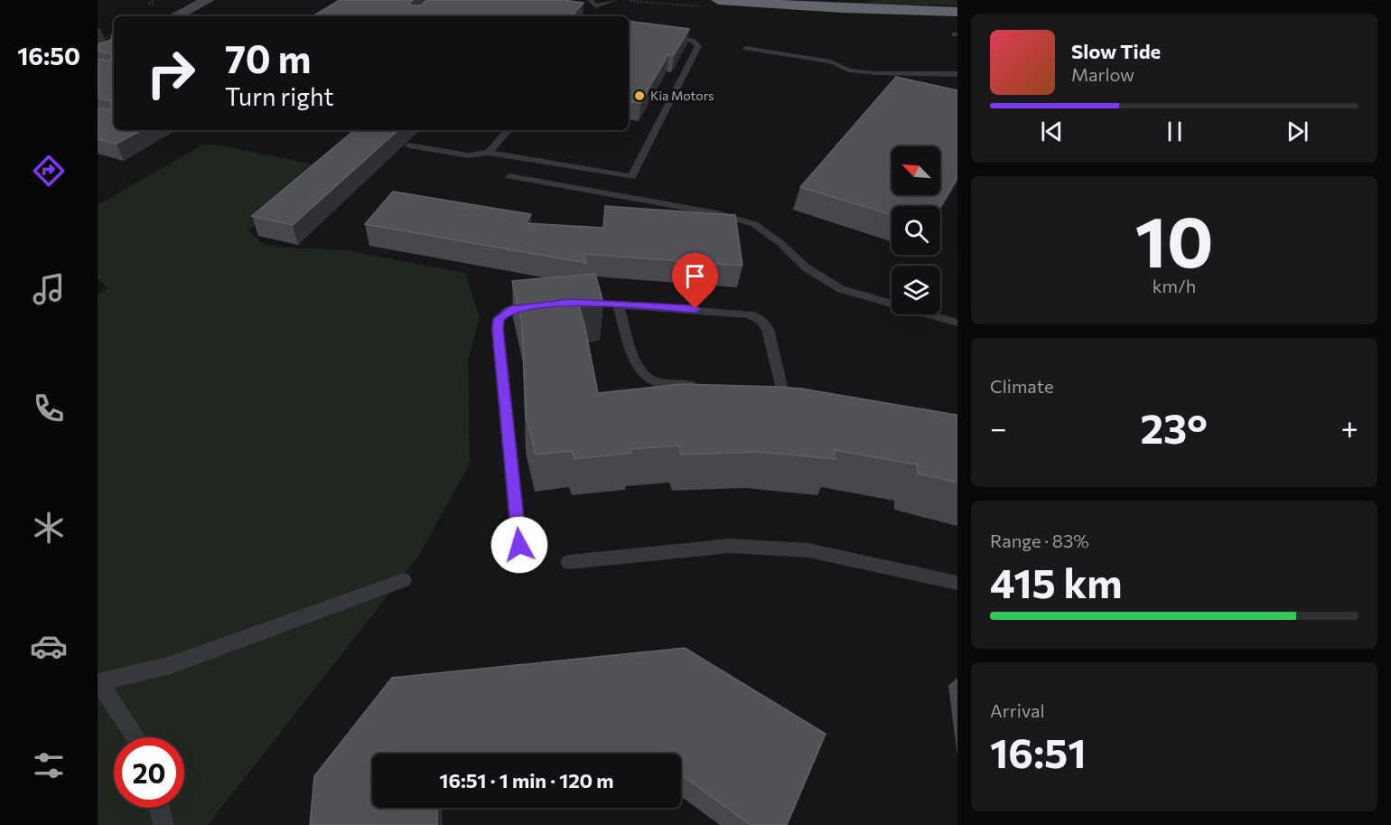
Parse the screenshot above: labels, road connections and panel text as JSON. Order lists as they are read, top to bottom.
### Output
{
  "places": ["Kia Motors"],
  "north": "top left",
  "page": {
    "tabs": "16:50",
    "turn": ["70 m", "Turn right"],
    "song": ["Slow Tide", "Marlow"],
    "tile": [
      ["10", "km/h"],
      "Climate",
      ["Range · 83%", "415 km"],
      ["Arrival", "16:51"]
    ],
    "heat": ["−", "23°", "+"],
    "limit": "20",
    "trip": "16:51 · 1 min · 120 m"
  }
}
